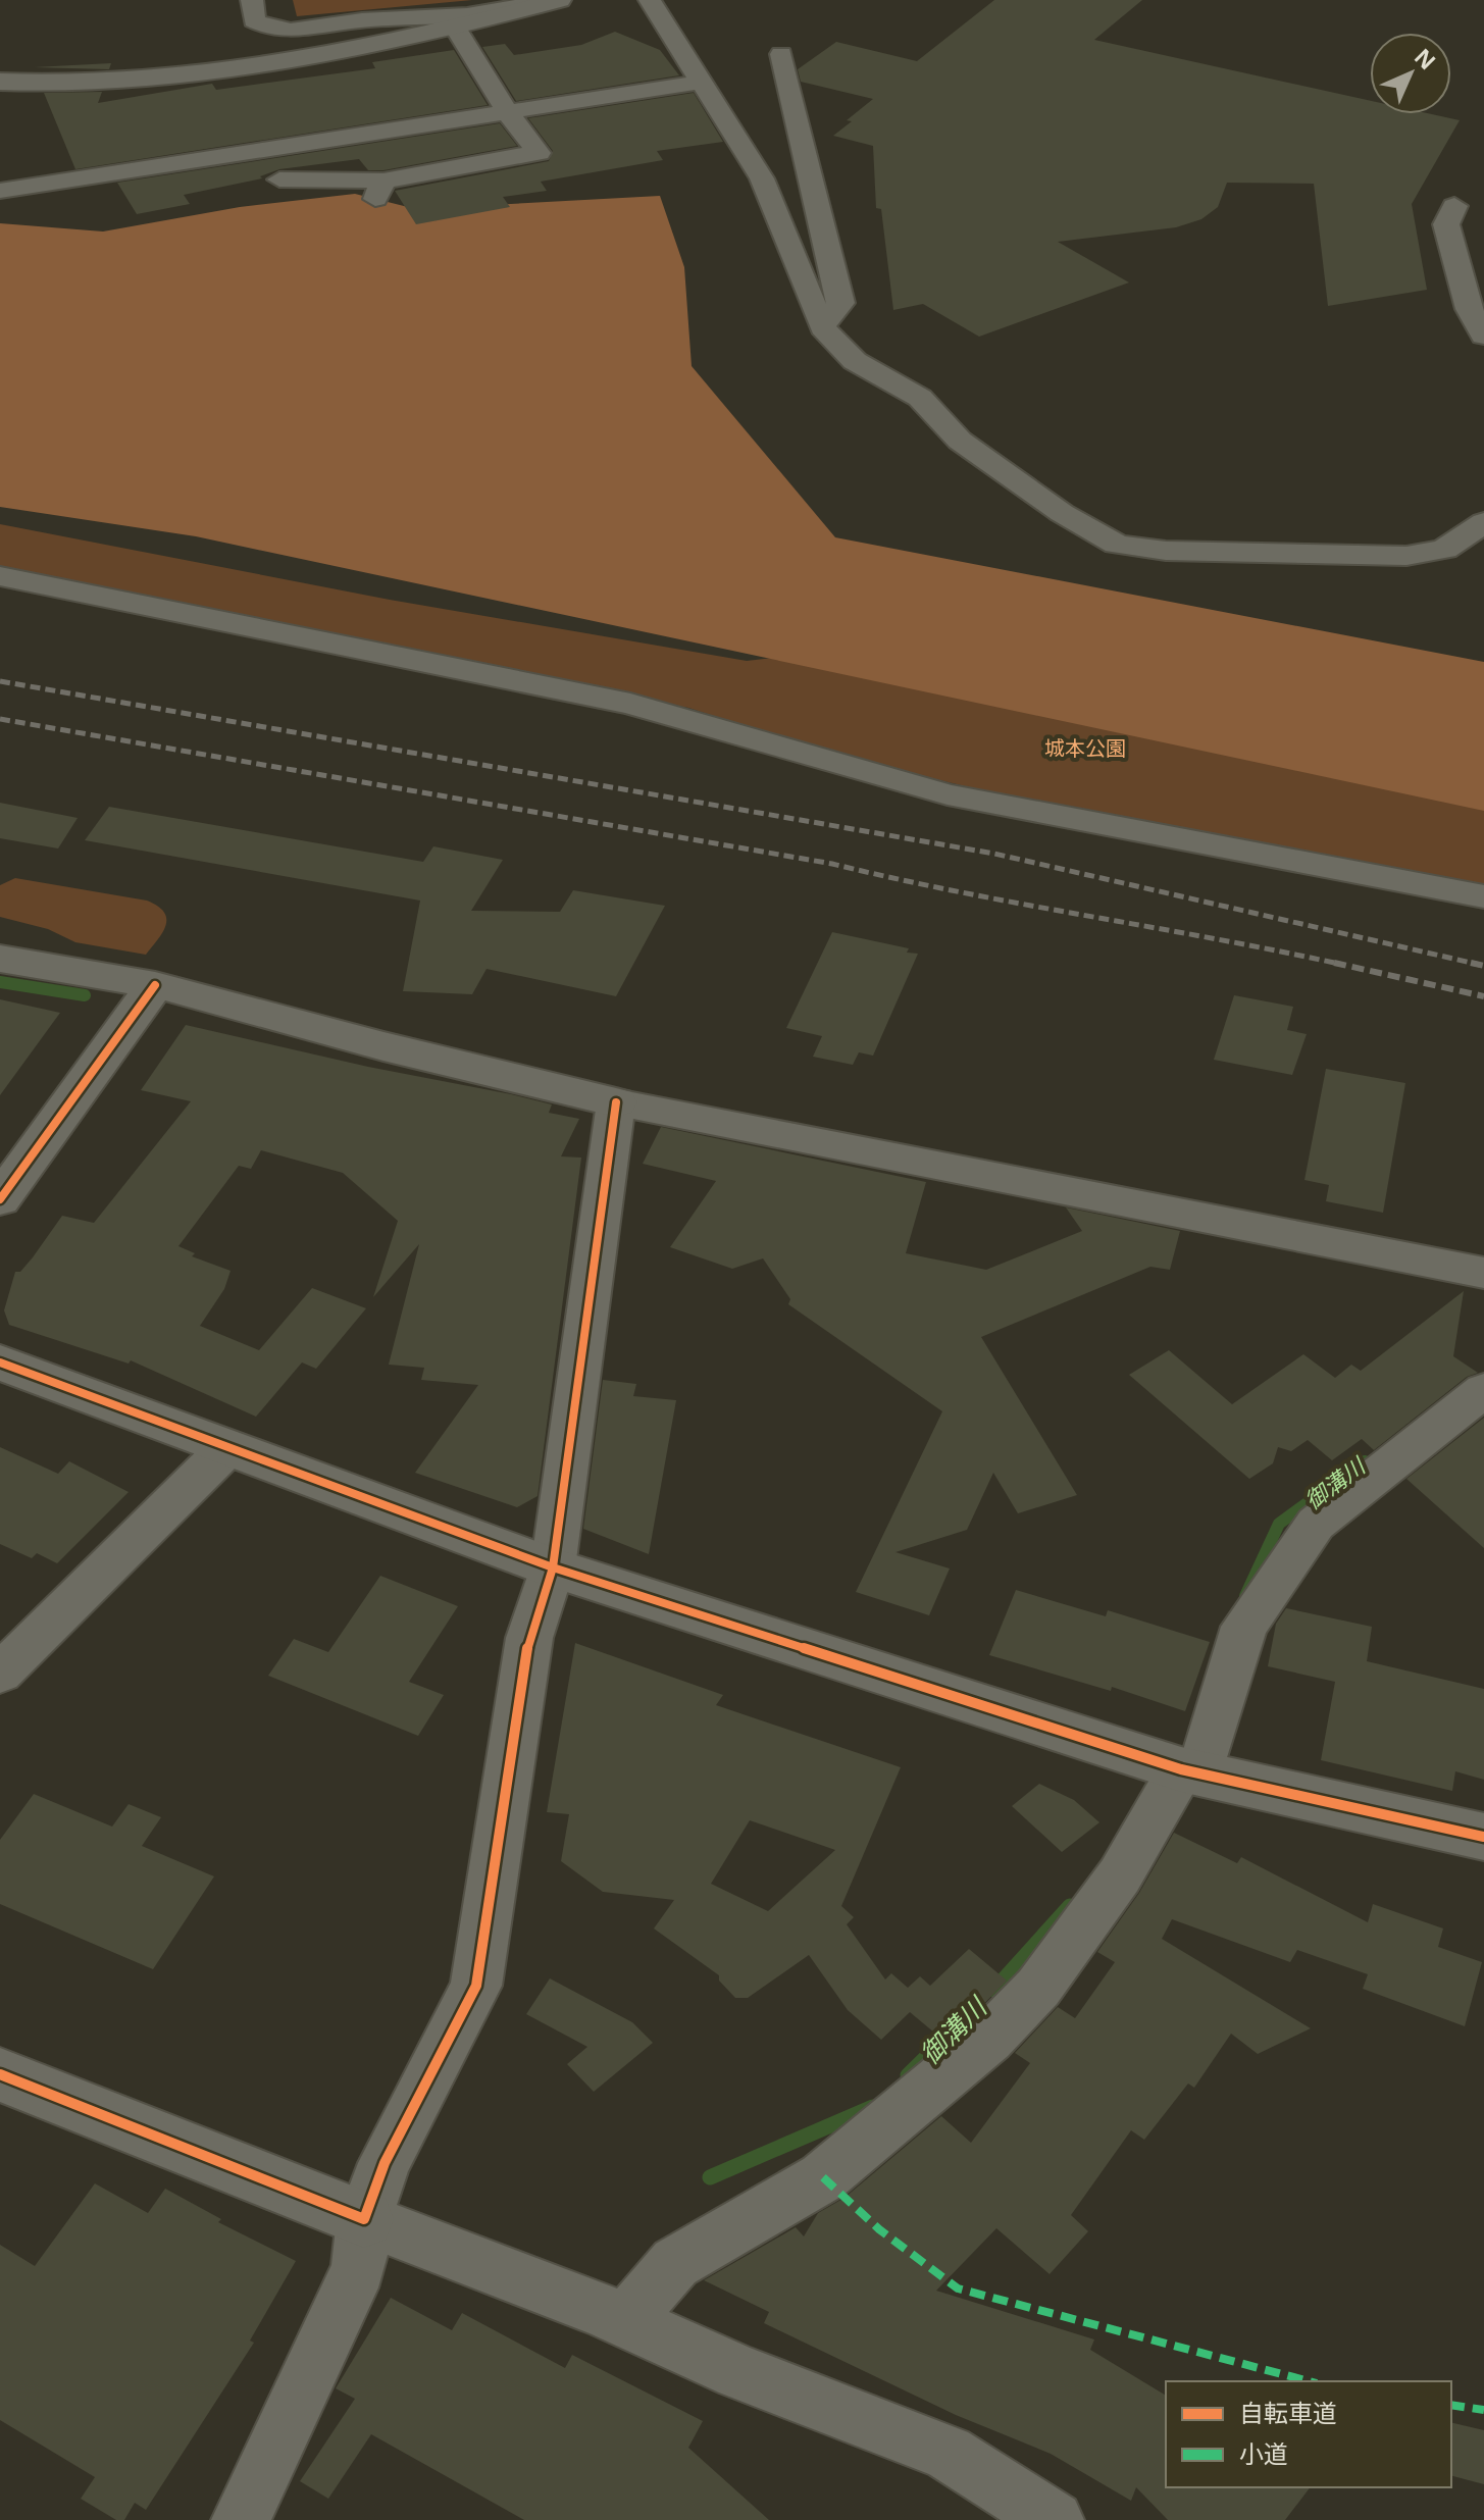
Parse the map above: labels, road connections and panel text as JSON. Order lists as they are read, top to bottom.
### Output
{
  "water": ["御溝川"],
  "parks": ["城本公園"],
  "legend": ["自転車道", "小道"],
  "north": "top right"
}
